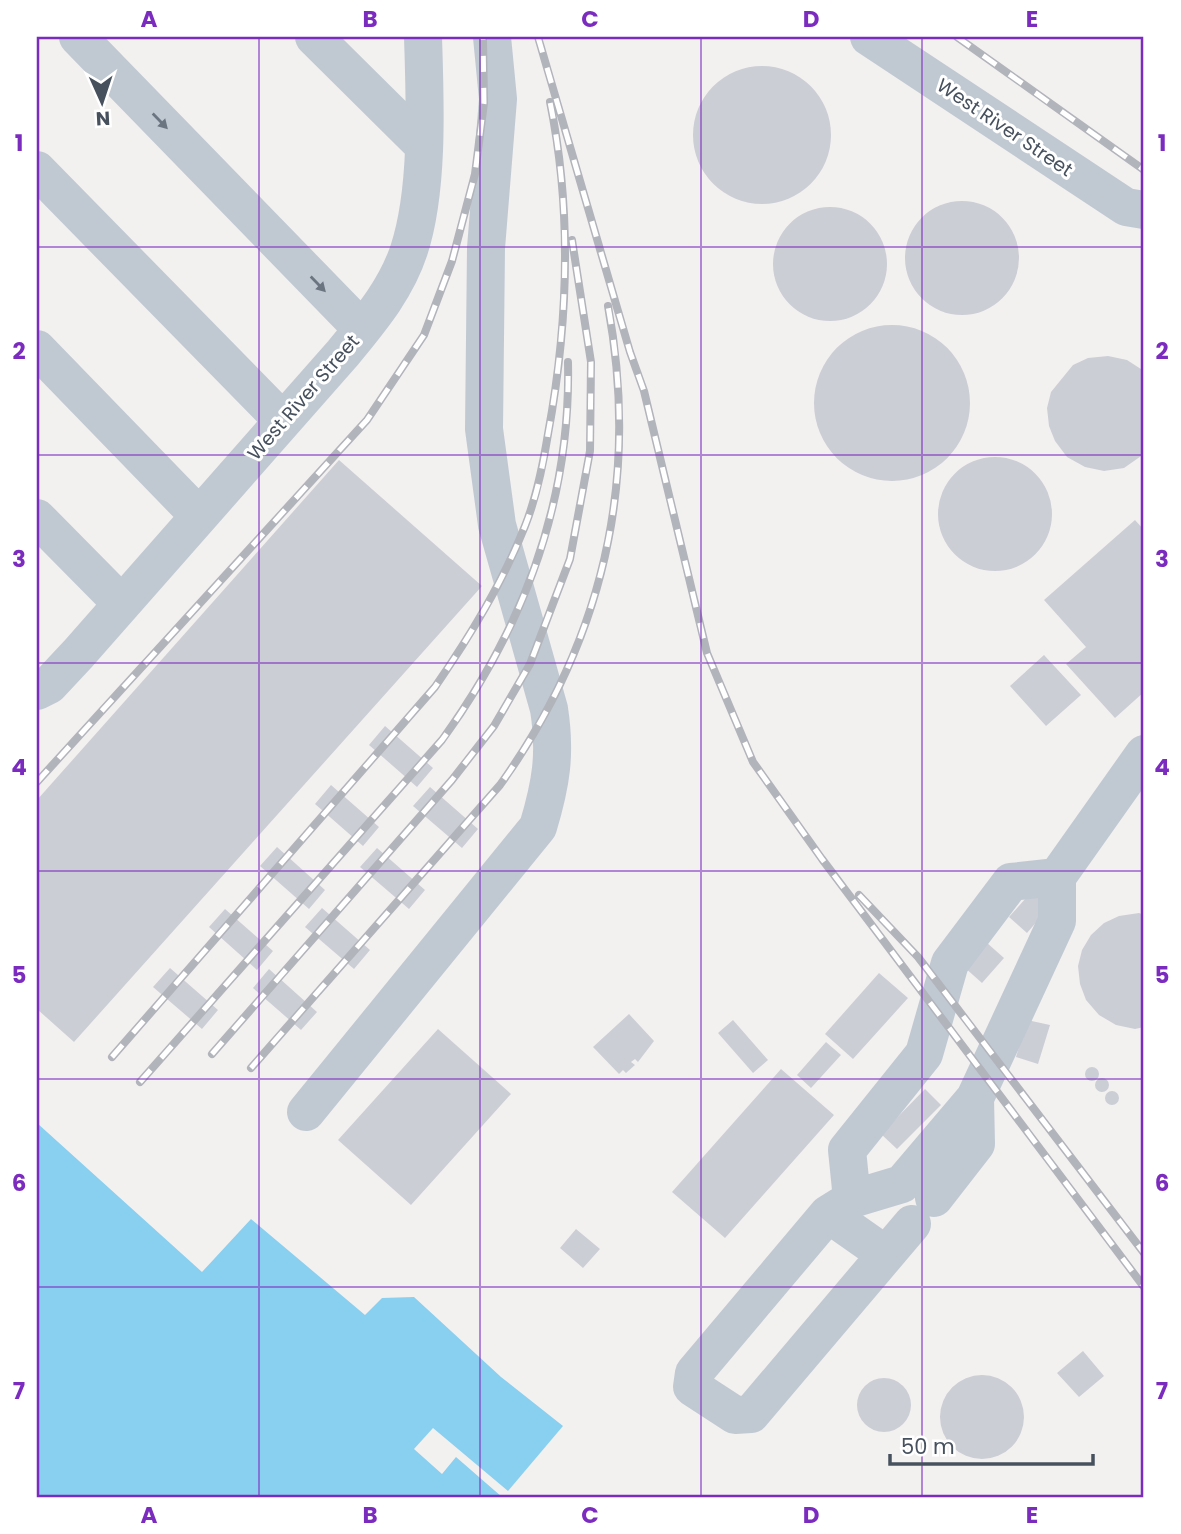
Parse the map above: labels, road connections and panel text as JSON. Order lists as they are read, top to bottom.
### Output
{
  "streets": {
    "lane": ["West River Street"]
  },
  "scale_bar": "50 m",
  "north": "bottom",
  "grid": {
    "columns": [
      "A",
      "B",
      "C",
      "D",
      "E"
    ],
    "rows": [
      "1",
      "2",
      "3",
      "4",
      "5",
      "6",
      "7"
    ]
  }
}
